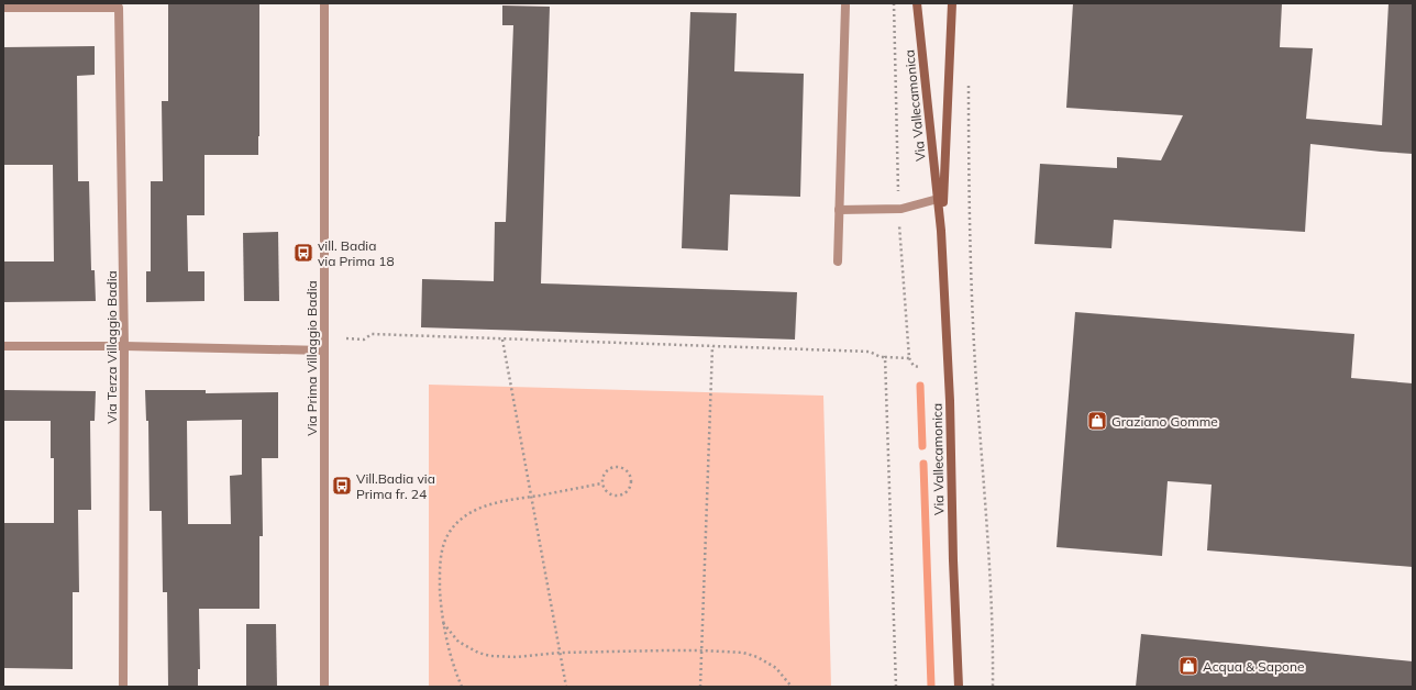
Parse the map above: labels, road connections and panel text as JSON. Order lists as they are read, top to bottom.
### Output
{
  "streets": {
    "main road": ["Via Vallecamonica"],
    "street": ["Via Terza Villaggio Badia", "Via Prima Villaggio Badia"]
  },
  "places": {
    "bus stop": ["vill. Badia via Prima 18", "Vill.Badia via Prima fr. 24"],
    "shop": ["Graziano Gomme", "Acqua & Sapone"]
  }
}
